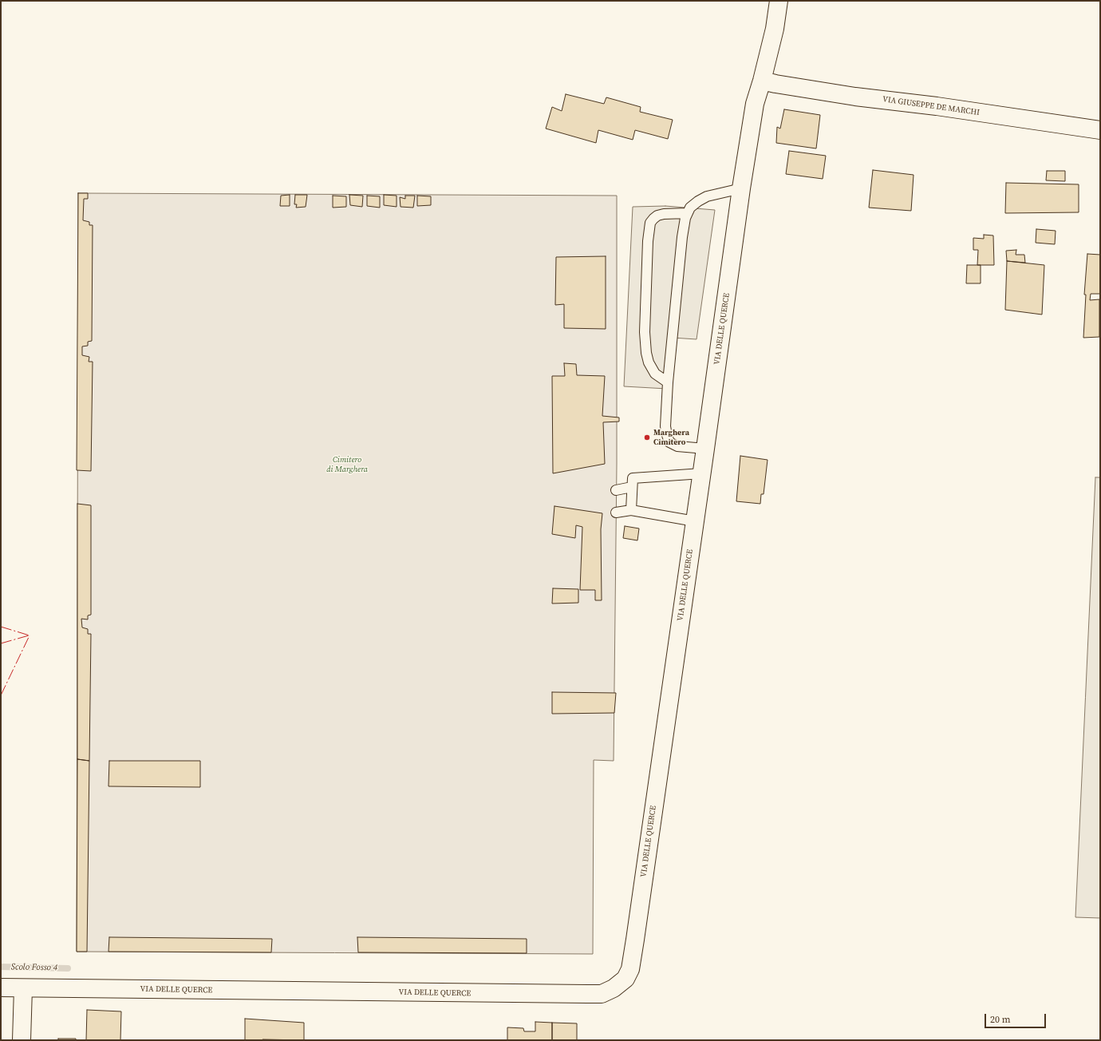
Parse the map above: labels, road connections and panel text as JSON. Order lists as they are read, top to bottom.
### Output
{
  "streets": {
    "street": ["VIA GIUSEPPE DE MARCHI", "VIA DELLE QUERCE"]
  },
  "crossings": [
    ["VIA GIUSEPPE DE MARCHI", "VIA DELLE QUERCE"]
  ],
  "water": ["Scolo Fosso 4"],
  "parks": ["Cimitero di Marghera"],
  "places": ["Marghera Cimitero"],
  "scale_bar": "20 m"
}
